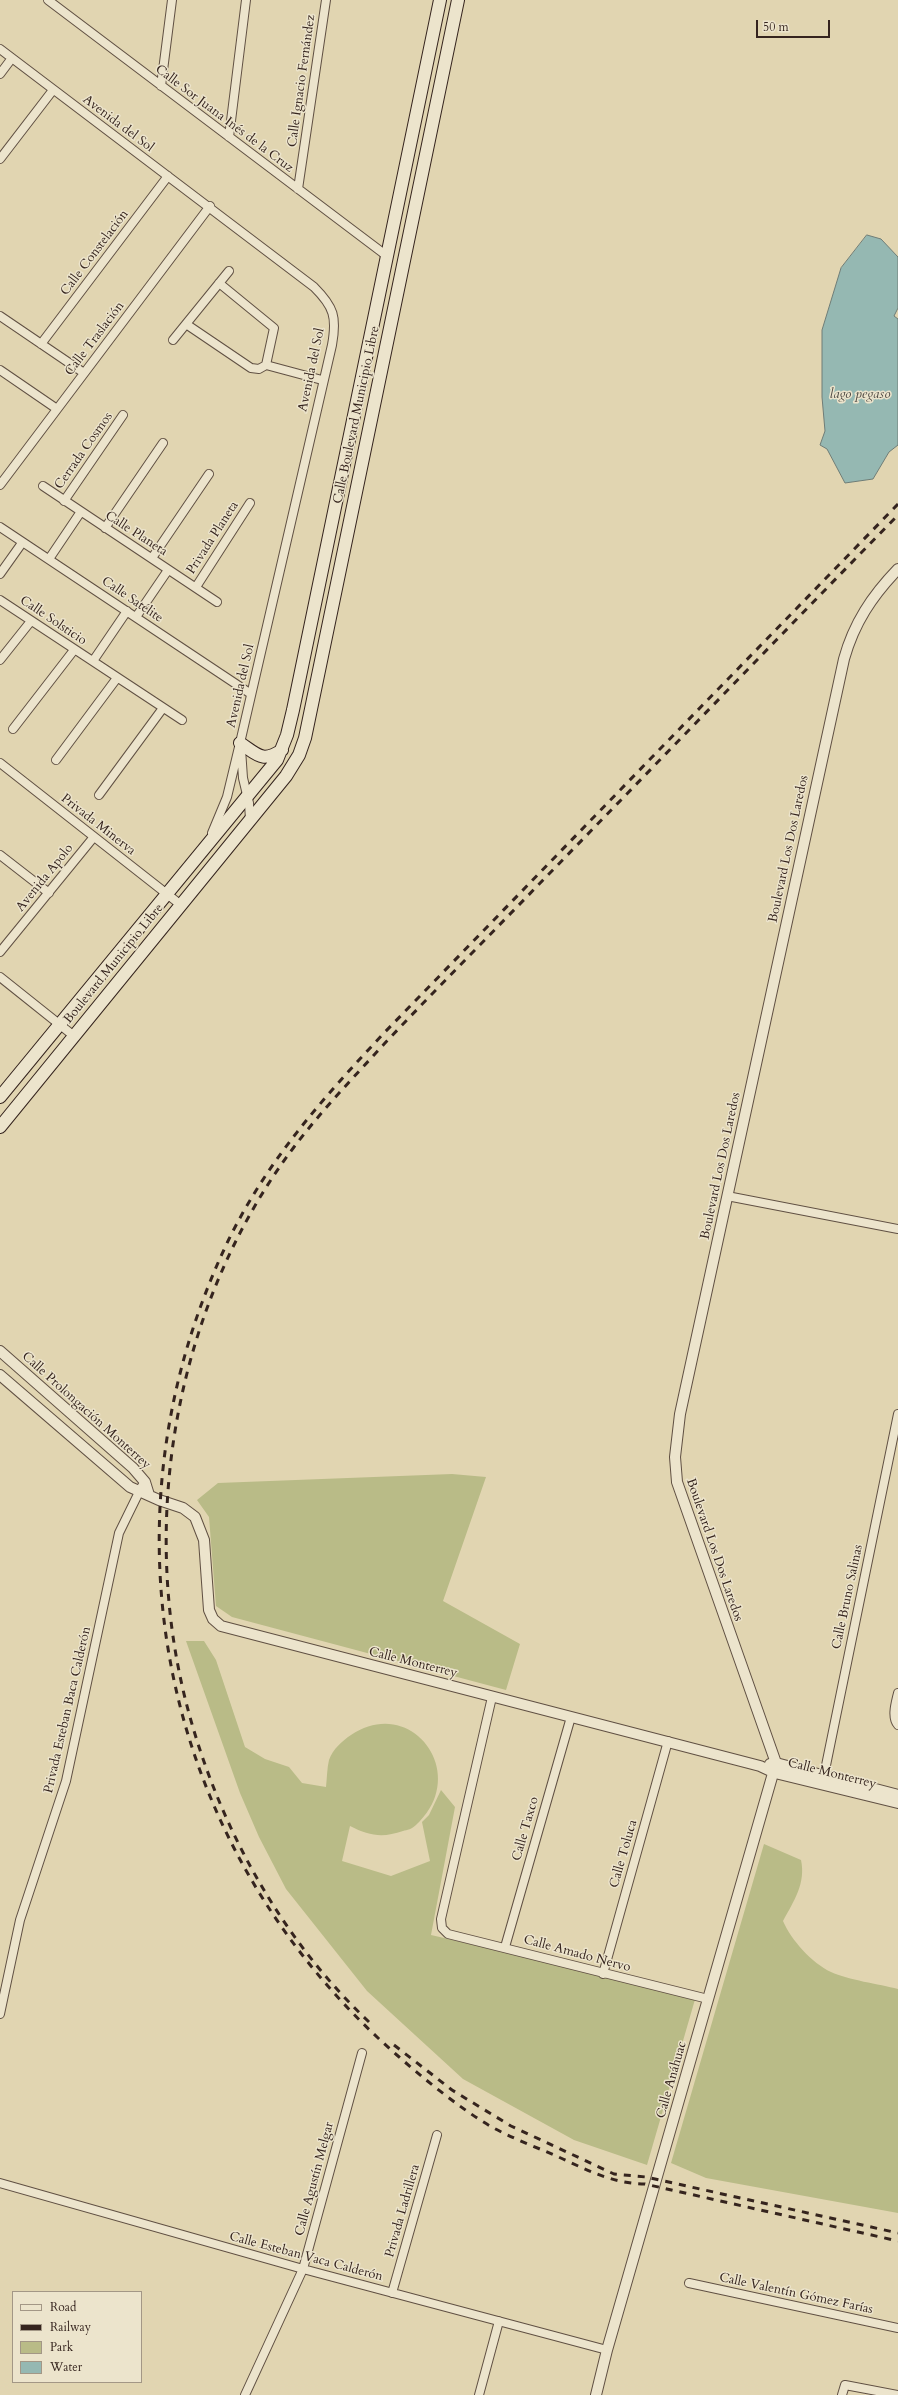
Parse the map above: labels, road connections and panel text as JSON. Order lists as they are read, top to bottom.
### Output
{
  "streets": {
    "main road": ["Calle Boulevard Municipio Libre", "Boulevard Municipio Libre"],
    "street": [
      "Calle Ignacio Fernández",
      "Calle Sor Juana Inés de la Cruz",
      "Avenida del Sol",
      "Calle Constelación",
      "Calle Traslación",
      "Cerrada Cosmos",
      "Calle Planeta",
      "Privada Planeta",
      "Calle Satélite",
      "Calle Solsticio",
      "Privada Minerva",
      "Boulevard Los Dos Laredos",
      "Avenida Apolo",
      "Calle Prolongación Monterrey",
      "Calle Bruno Salinas",
      "Calle Monterrey",
      "Privada Esteban Baca Calderón",
      "Calle Taxco",
      "Calle Toluca",
      "Calle Amado Nervo",
      "Calle Anáhuac",
      "Calle Agustín Melgar",
      "Privada Ladrillera",
      "Calle Esteban Vaca Calderón",
      "Calle Valentín Gómez Farías"
    ]
  },
  "crossings": [
    ["Calle Ignacio Fernández", "Calle Sor Juana Inés de la Cruz"],
    ["Calle Sor Juana Inés de la Cruz", "Calle Boulevard Municipio Libre"],
    ["Avenida del Sol", "Calle Constelación"],
    ["Avenida del Sol", "Calle Traslación"],
    ["Avenida del Sol", "Calle Satélite"],
    ["Avenida del Sol", "Boulevard Municipio Libre"],
    ["Calle Boulevard Municipio Libre", "Boulevard Municipio Libre"],
    ["Cerrada Cosmos", "Calle Planeta"],
    ["Calle Planeta", "Privada Planeta"],
    ["Calle Satélite", "Calle Solsticio"],
    ["Privada Minerva", "Avenida Apolo"],
    ["Privada Minerva", "Boulevard Municipio Libre"],
    ["Boulevard Los Dos Laredos", "Calle Monterrey"],
    ["Boulevard Los Dos Laredos", "Calle Anáhuac"],
    ["Calle Prolongación Monterrey", "Calle Monterrey"],
    ["Calle Prolongación Monterrey", "Privada Esteban Baca Calderón"],
    ["Calle Bruno Salinas", "Calle Monterrey"],
    ["Calle Monterrey", "Privada Esteban Baca Calderón"],
    ["Calle Monterrey", "Calle Taxco"],
    ["Calle Monterrey", "Calle Toluca"],
    ["Calle Monterrey", "Calle Amado Nervo"],
    ["Calle Monterrey", "Calle Anáhuac"],
    ["Calle Taxco", "Calle Amado Nervo"],
    ["Calle Toluca", "Calle Amado Nervo"],
    ["Calle Amado Nervo", "Calle Anáhuac"],
    ["Calle Anáhuac", "Calle Esteban Vaca Calderón"],
    ["Calle Agustín Melgar", "Calle Esteban Vaca Calderón"],
    ["Privada Ladrillera", "Calle Esteban Vaca Calderón"]
  ],
  "water": ["lago pegaso"],
  "legend": [
    "Road",
    "Railway",
    "Park",
    "Water"
  ],
  "scale_bar": "50 m"
}
